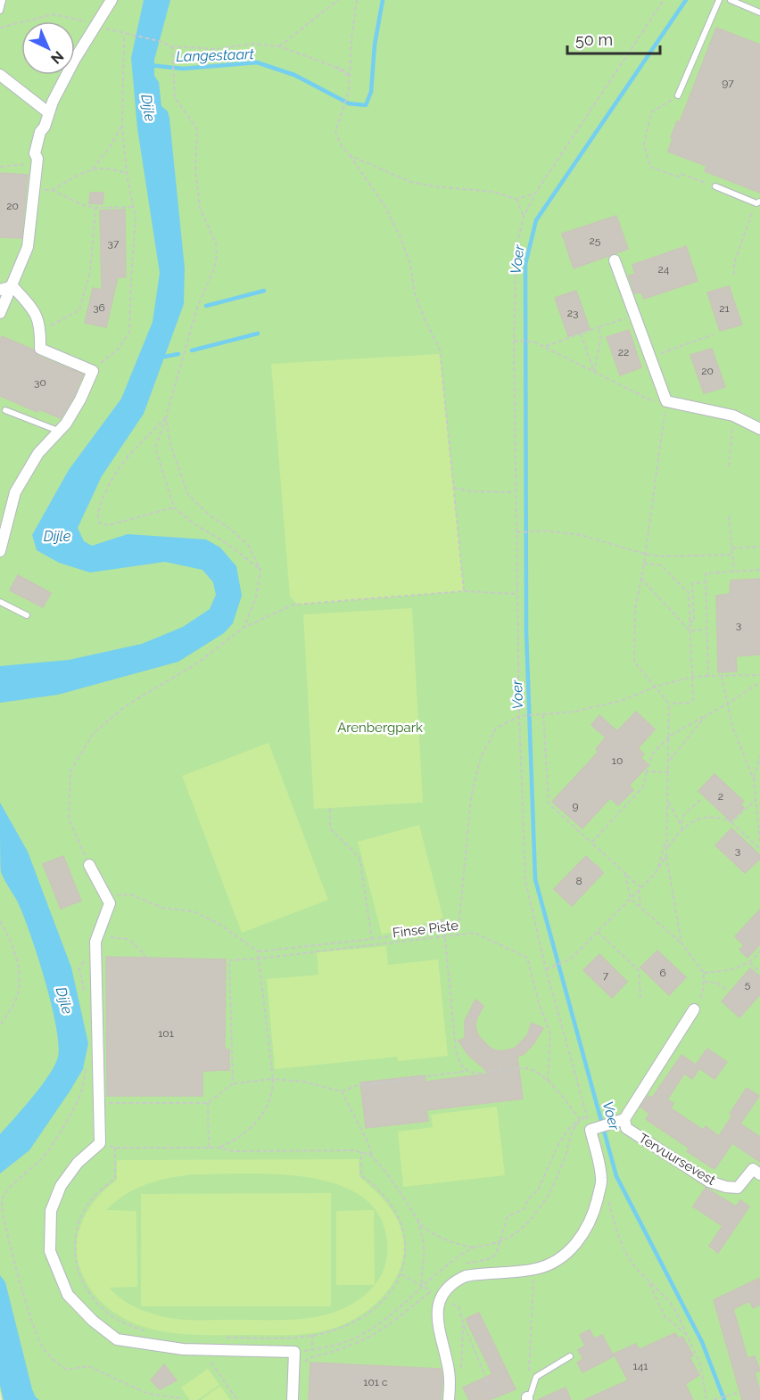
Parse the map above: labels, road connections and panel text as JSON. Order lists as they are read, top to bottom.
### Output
{
  "streets": {
    "street": ["Tervuursevest"],
    "path": ["Finse Piste"]
  },
  "water": ["Langestaart", "Dijle", "Voer"],
  "parks": ["Arenbergpark"],
  "house_numbers": [
    "97",
    "20",
    "25",
    "37",
    "24",
    "36",
    "21",
    "23",
    "22",
    "20",
    "30",
    "3",
    "10",
    "2",
    "9",
    "3",
    "8",
    "6",
    "7",
    "5",
    "101",
    "141",
    "101 c"
  ],
  "scale_bar": "50 m",
  "north": "bottom right"
}
